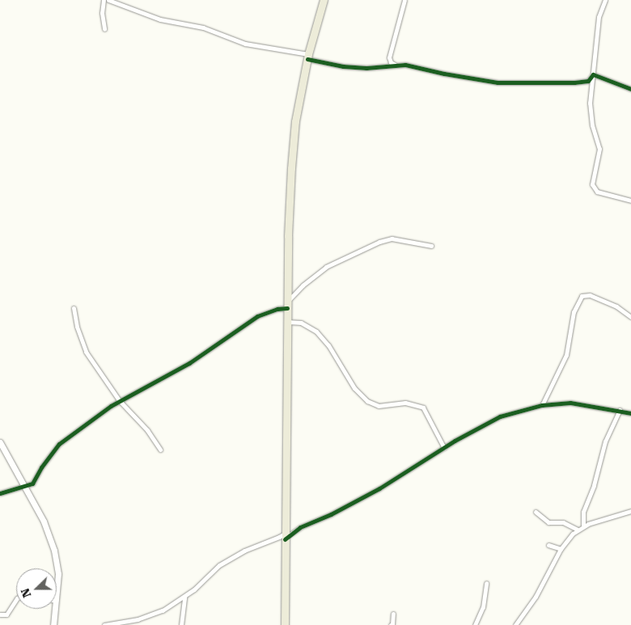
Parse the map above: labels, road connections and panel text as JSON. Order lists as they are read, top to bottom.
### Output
{
  "north": "left"
}
